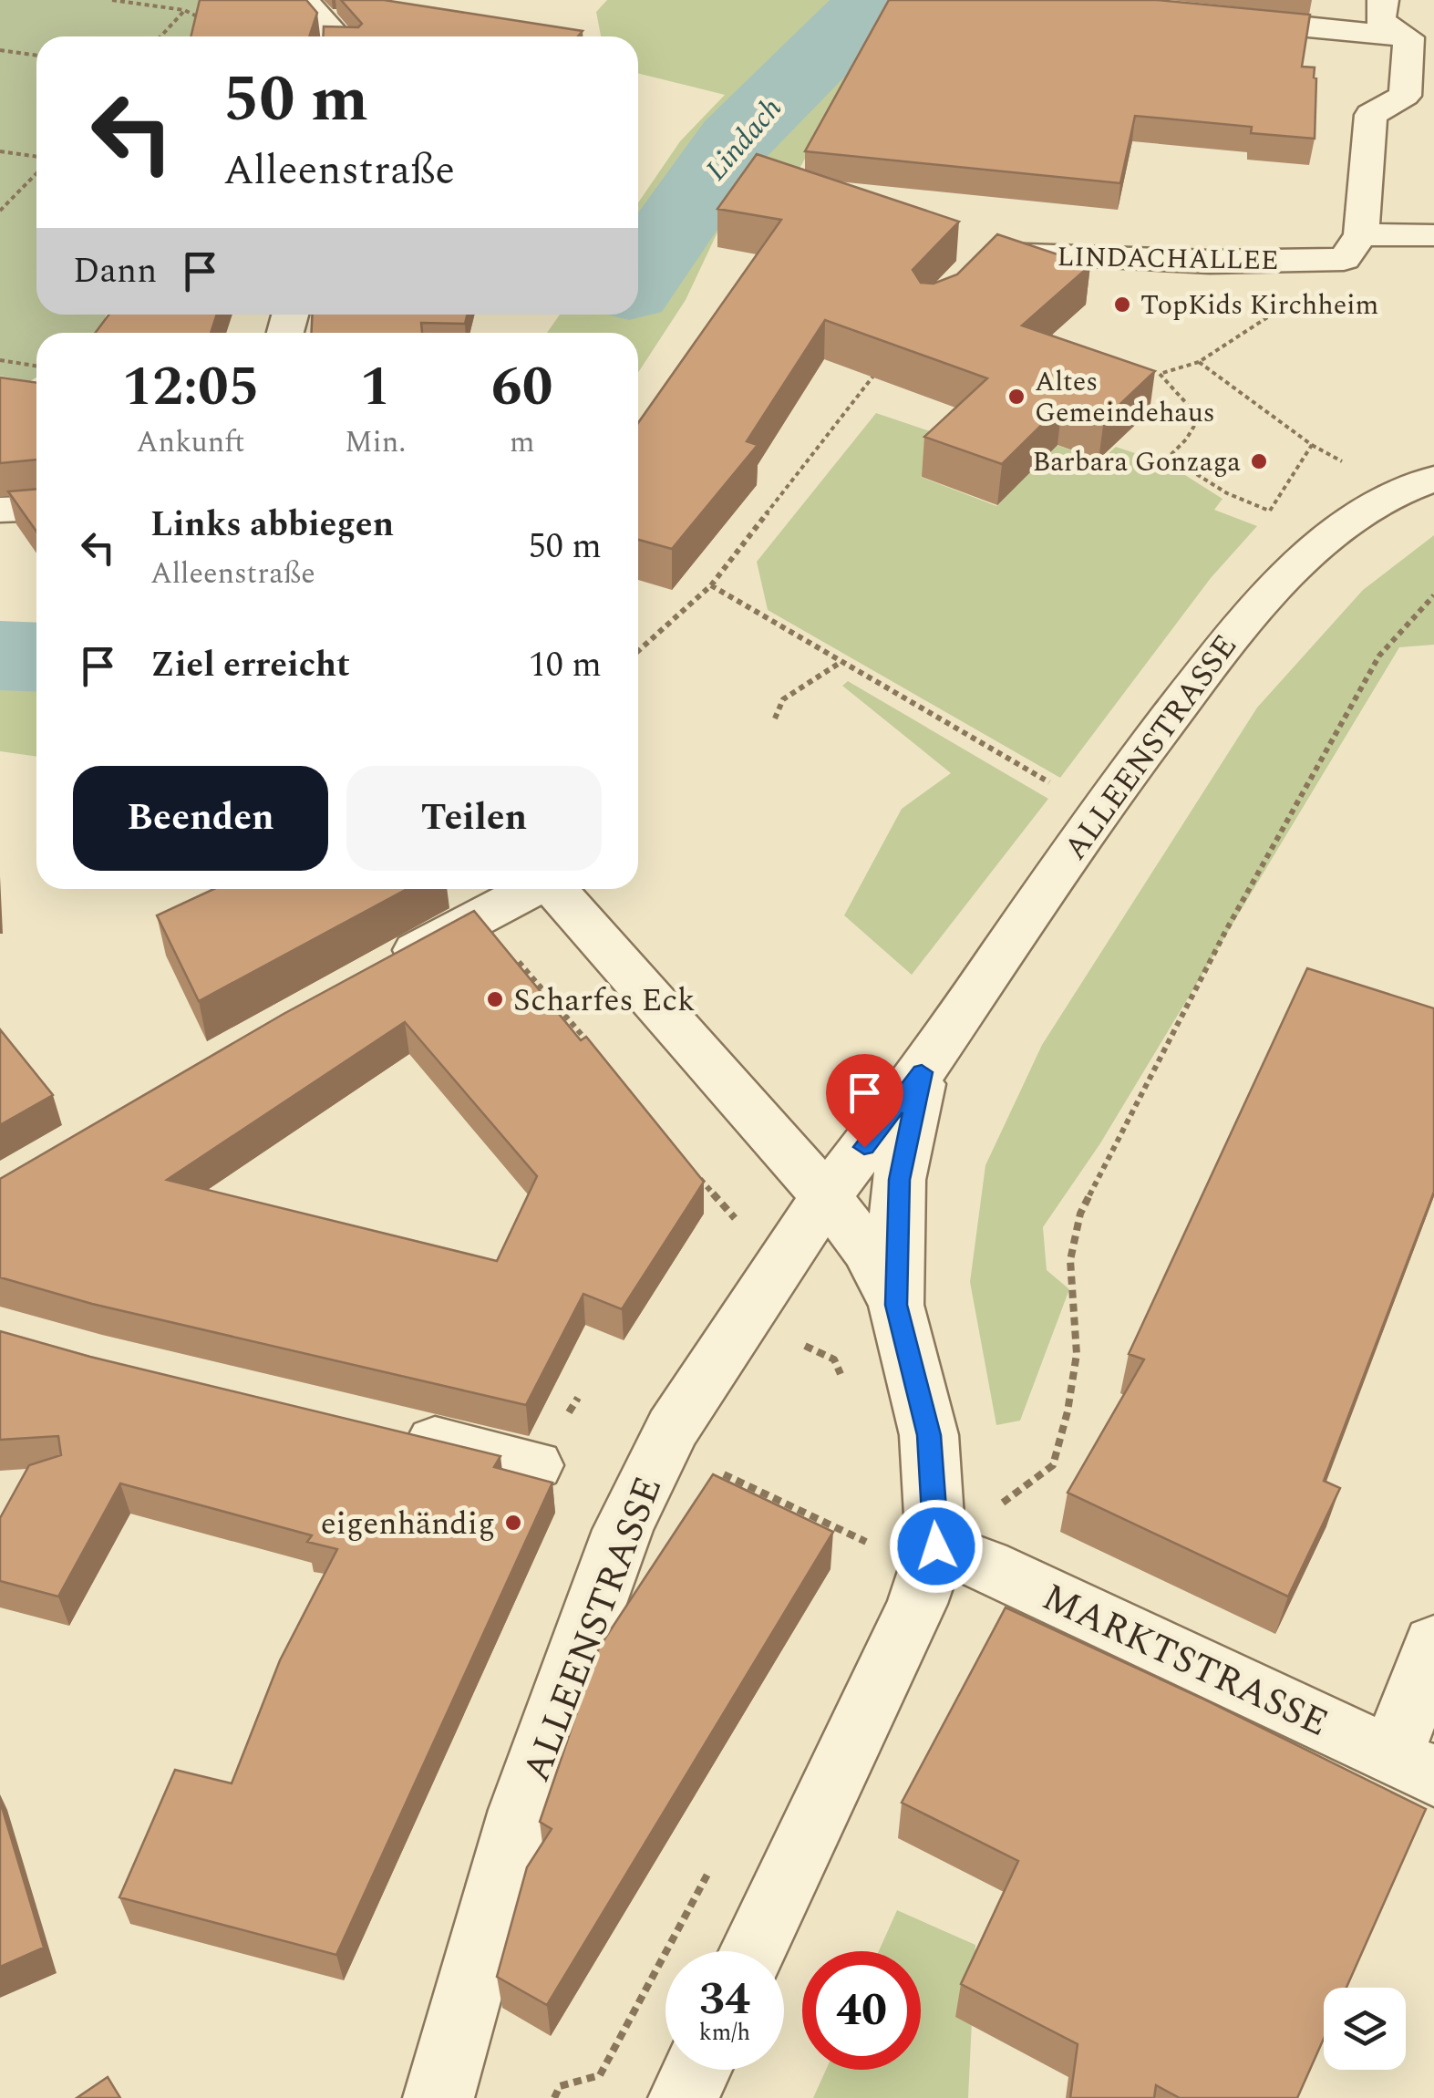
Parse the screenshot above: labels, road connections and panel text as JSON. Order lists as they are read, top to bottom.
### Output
{
  "streets": {
    "street": ["LINDACHALLEE", "ALLEENSTRASSE", "MARKTSTRASSE"]
  },
  "crossings": [
    ["ALLEENSTRASSE", "MARKTSTRASSE"]
  ],
  "water": ["Lindach"],
  "places": [
    "TopKids Kirchheim",
    "Altes Gemeindehaus",
    "Barbara Gonzaga",
    "Scharfes Eck",
    "eigenhändig"
  ],
  "page": {
    "turn": ["50 m", "Alleenstraße"],
    "then": "Dann",
    "eta": [
      "12:05",
      "Ankunft",
      "1",
      "Min.",
      "60",
      "m"
    ],
    "list": [
      {
        "name": "Links abbiegen",
        "note": "Alleenstraße",
        "value": "50 m"
      },
      {
        "name": "Ziel erreicht",
        "value": "10 m"
      }
    ],
    "buttons": ["Beenden", "Teilen"],
    "speed": "34 km/h",
    "limit": "40"
  }
}
